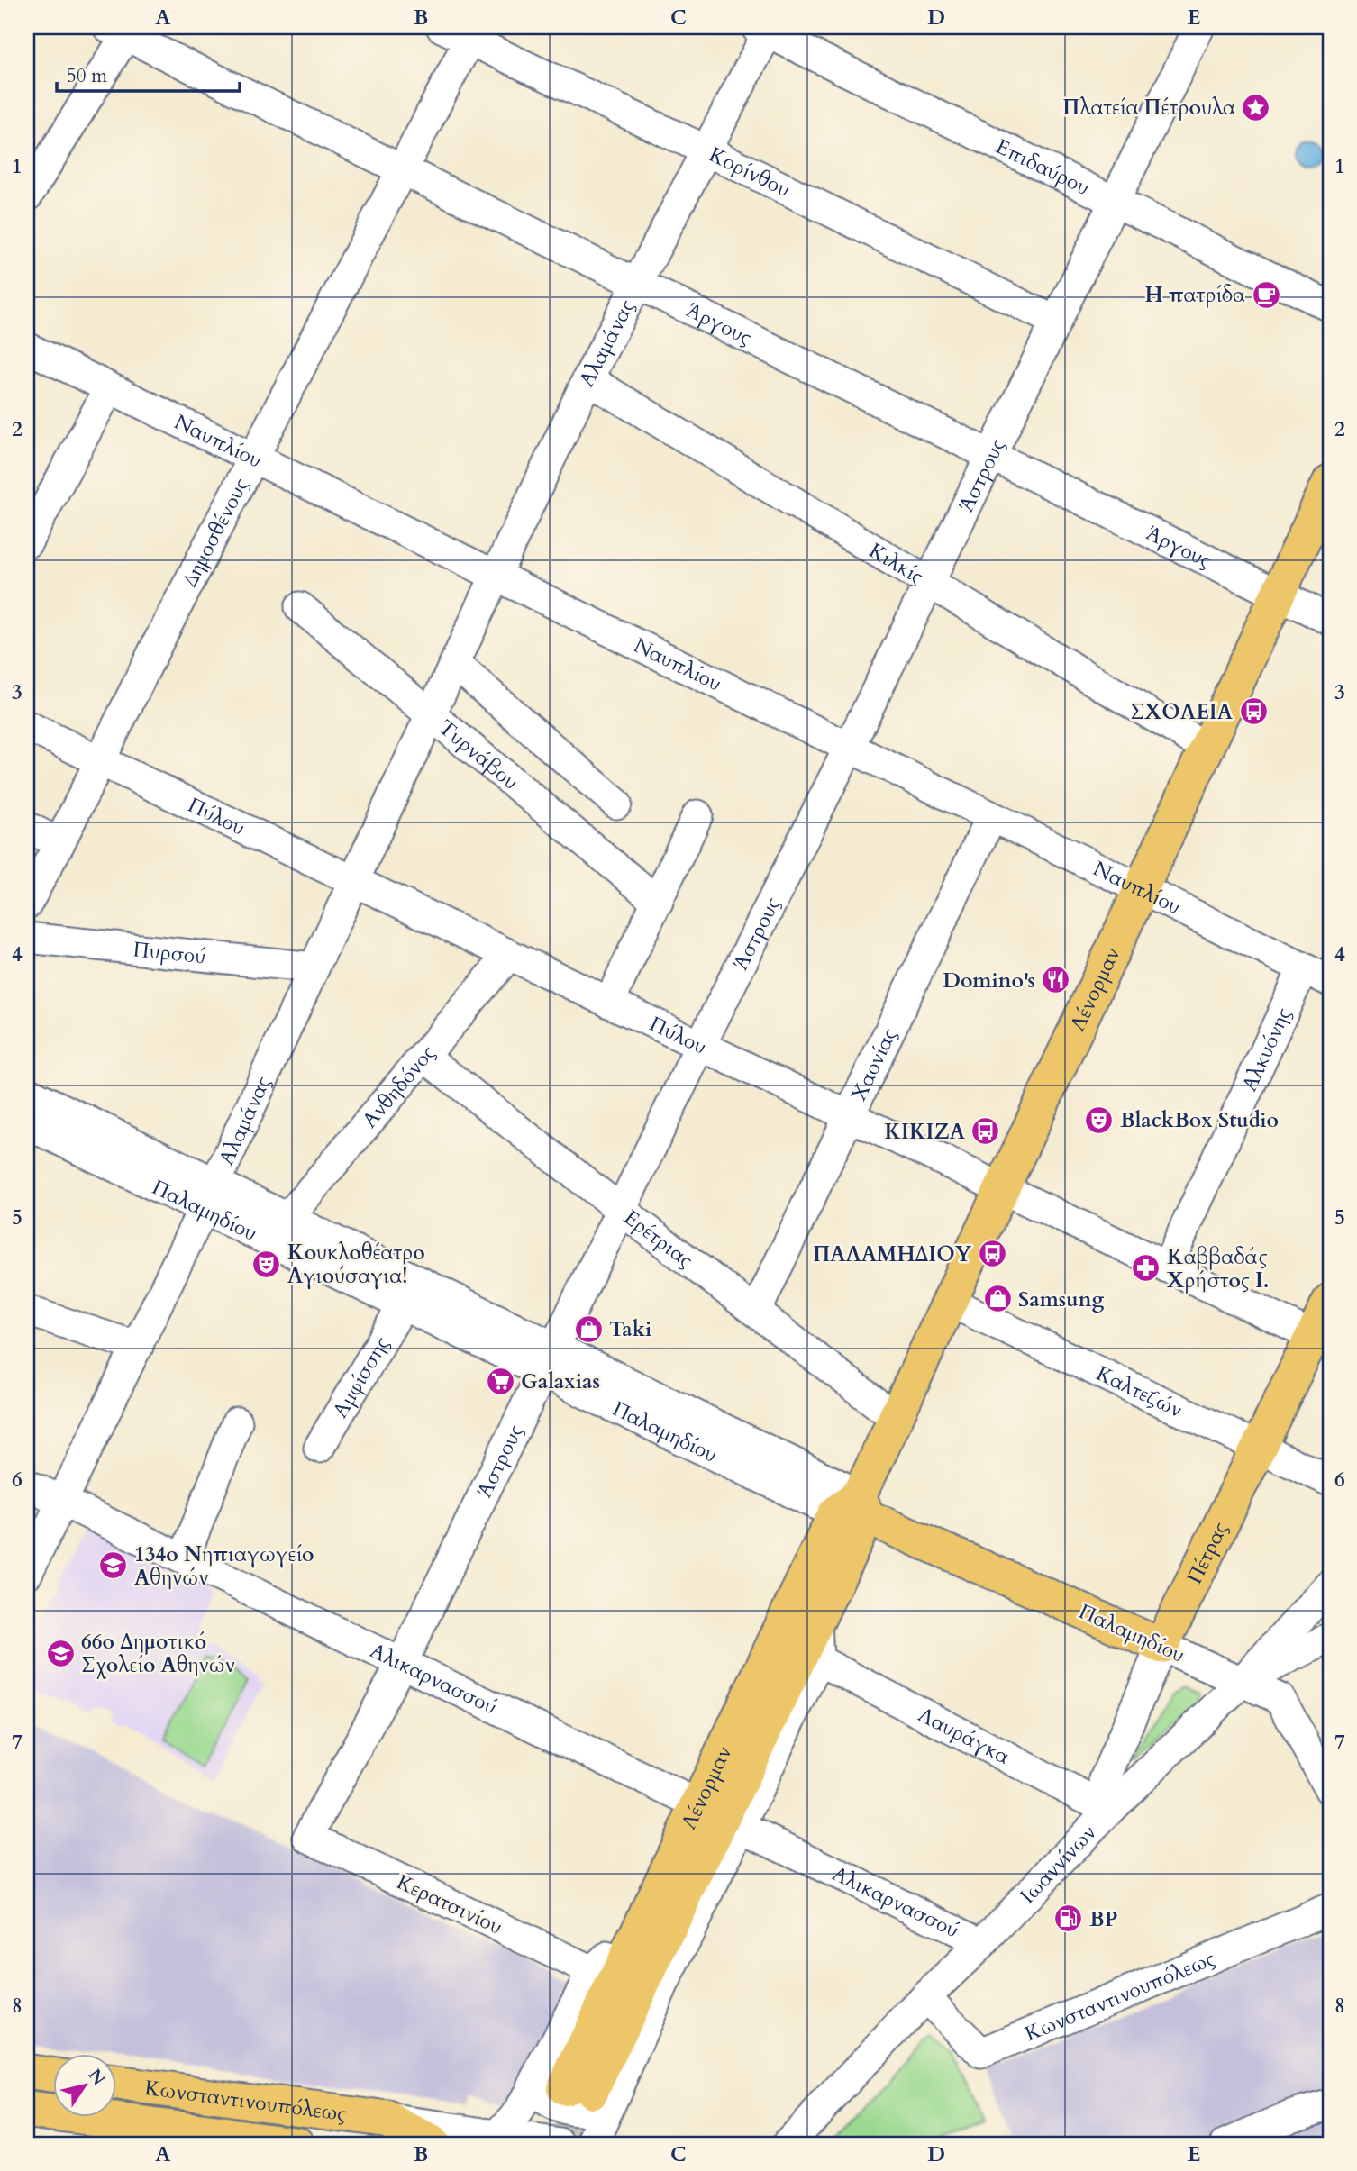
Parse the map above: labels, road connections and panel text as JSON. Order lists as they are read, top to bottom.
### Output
{
  "streets": {
    "main road": [
      "Λένορμαν",
      "Παλαμηδίου",
      "Πέτρας",
      "Κωνσταντινουπόλεως"
    ],
    "street": [
      "Επιδαύρου",
      "Κορίνθου",
      "Άργους",
      "Αλαμάνας",
      "Ναυπλίου",
      "Άστρους",
      "Δημοσθένους",
      "Κιλκίς",
      "Τυρνάβου",
      "Πύλου",
      "Πυρσού",
      "Αλκυόνης",
      "Χαονίας",
      "Ανθηδόνος",
      "Ερέτριας",
      "Αμφίσσης",
      "Καλτεζών",
      "Αλικαρνασσού",
      "Λαυράγκα",
      "Ιωαννίνων",
      "Κερατσινίου"
    ]
  },
  "crossings": [
    ["Επιδαύρου", "Αλαμάνας"],
    ["Επιδαύρου", "Άστρους"],
    ["Κορίνθου", "Αλαμάνας"],
    ["Κορίνθου", "Άστρους"],
    ["Κορίνθου", "Δημοσθένους"],
    ["Άργους", "Αλαμάνας"],
    ["Άργους", "Άστρους"],
    ["Άργους", "Δημοσθένους"],
    ["Άργους", "Λένορμαν"],
    ["Αλαμάνας", "Ναυπλίου"],
    ["Αλαμάνας", "Κιλκίς"],
    ["Αλαμάνας", "Τυρνάβου"],
    ["Αλαμάνας", "Πύλου"],
    ["Αλαμάνας", "Πυρσού"],
    ["Αλαμάνας", "Παλαμηδίου"],
    ["Αλαμάνας", "Αλικαρνασσού"],
    ["Ναυπλίου", "Άστρους"],
    ["Ναυπλίου", "Δημοσθένους"],
    ["Ναυπλίου", "Λένορμαν"],
    ["Ναυπλίου", "Αλκυόνης"],
    ["Ναυπλίου", "Χαονίας"],
    ["Άστρους", "Κιλκίς"],
    ["Άστρους", "Πύλου"],
    ["Άστρους", "Παλαμηδίου"],
    ["Άστρους", "Ερέτριας"],
    ["Άστρους", "Αλικαρνασσού"],
    ["Άστρους", "Κερατσινίου"],
    ["Δημοσθένους", "Πύλου"],
    ["Κιλκίς", "Λένορμαν"],
    ["Πύλου", "Λένορμαν"],
    ["Πύλου", "Αλκυόνης"],
    ["Πύλου", "Χαονίας"],
    ["Πύλου", "Ανθηδόνος"],
    ["Πύλου", "Πέτρας"],
    ["Λένορμαν", "Παλαμηδίου"],
    ["Λένορμαν", "Ερέτριας"],
    ["Λένορμαν", "Καλτεζών"],
    ["Λένορμαν", "Λαυράγκα"],
    ["Χαονίας", "Ερέτριας"],
    ["Ανθηδόνος", "Παλαμηδίου"],
    ["Ανθηδόνος", "Ερέτριας"],
    ["Παλαμηδίου", "Αμφίσσης"],
    ["Παλαμηδίου", "Πέτρας"],
    ["Παλαμηδίου", "Ιωαννίνων"],
    ["Καλτεζών", "Πέτρας"],
    ["Πέτρας", "Λαυράγκα"],
    ["Πέτρας", "Ιωαννίνων"],
    ["Αλικαρνασσού", "Ιωαννίνων"],
    ["Λαυράγκα", "Ιωαννίνων"],
    ["Ιωαννίνων", "Κωνσταντινουπόλεως"]
  ],
  "places": {
    "place": ["Πλατεία Πέτρουλα"],
    "cafe": ["Η πατρίδα"],
    "bus stop": ["ΣΧΟΛΕΙΑ", "ΚΙΚΙΖΑ", "ΠΑΛΑΜΗΔΙΟΥ"],
    "restaurant": ["Domino's"],
    "theatre": ["BlackBox Studio", "Κουκλοθέατρο Αγιούσαγια!"],
    "pharmacy": ["Καββαδάς Χρήστος Ι."],
    "shop": ["Samsung", "Taki"],
    "supermarket": ["Galaxias"],
    "school or university": ["134ο Νηπιαγωγείο Αθηνών", "66ο Δημοτικό Σχολείο Αθηνών"],
    "fuel station": ["BP"]
  },
  "scale_bar": "50 m",
  "north": "top right",
  "grid": {
    "columns": [
      "A",
      "B",
      "C",
      "D",
      "E"
    ],
    "rows": [
      "1",
      "2",
      "3",
      "4",
      "5",
      "6",
      "7",
      "8"
    ]
  }
}
